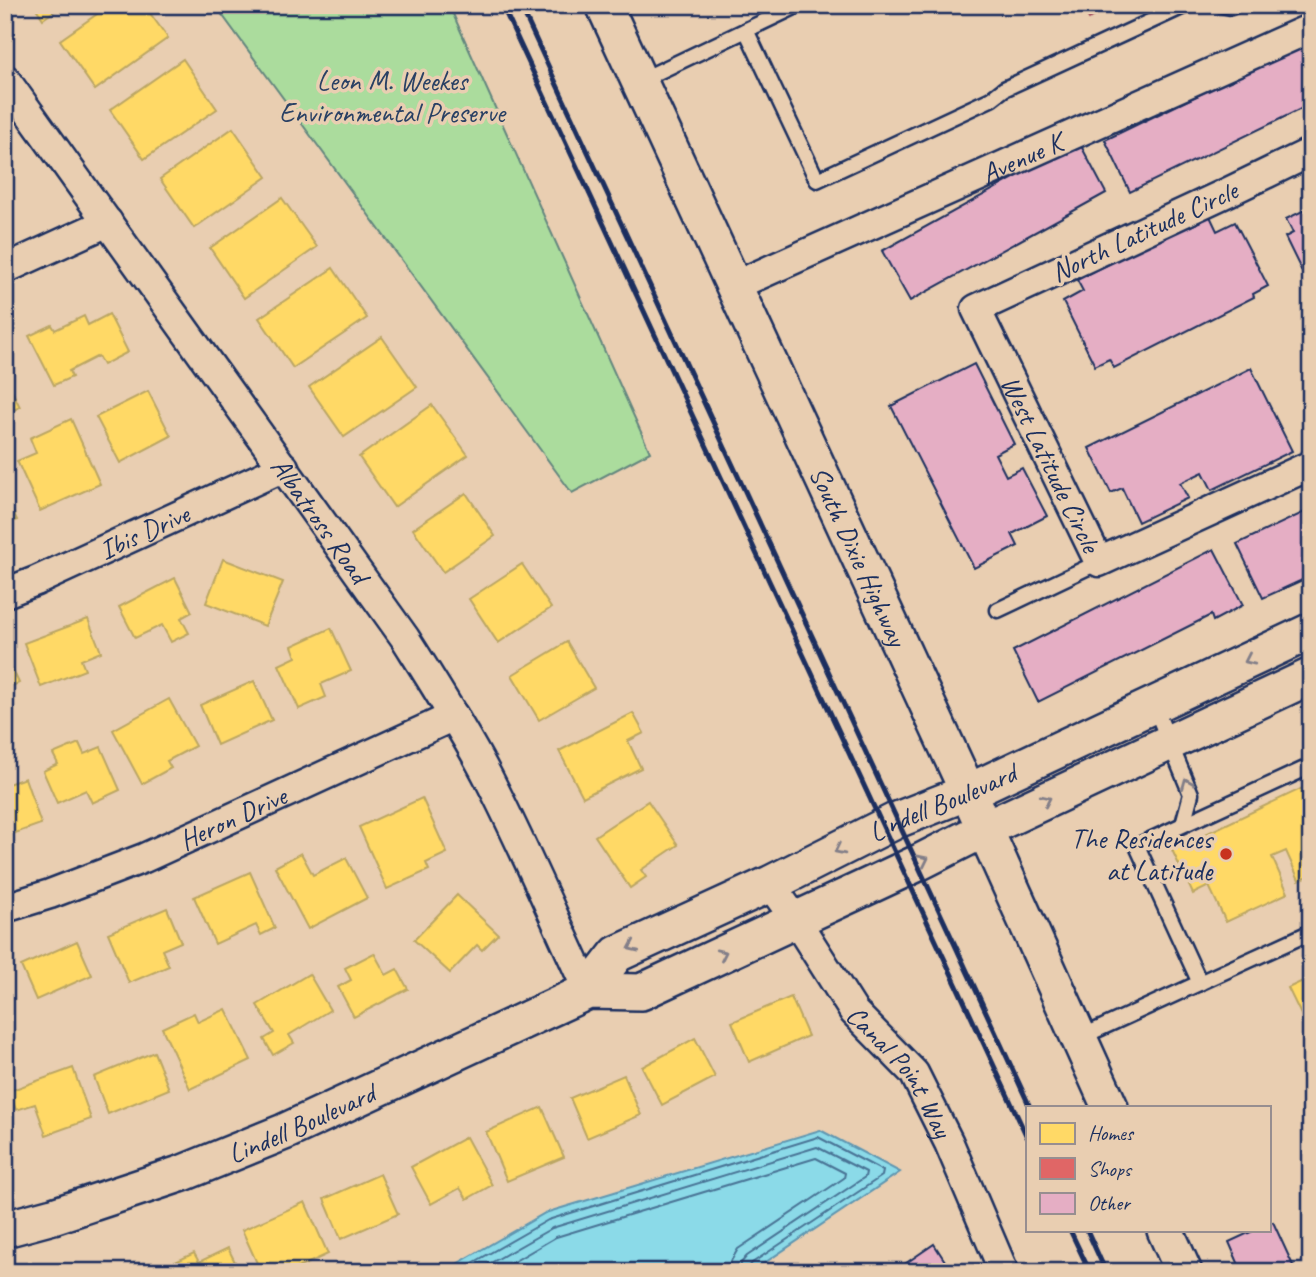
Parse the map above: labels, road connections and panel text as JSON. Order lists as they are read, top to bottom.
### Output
{
  "streets": {
    "street": [
      "Avenue K",
      "North Latitude Circle",
      "West Latitude Circle",
      "Albatross Road",
      "Ibis Drive",
      "South Dixie Highway",
      "Lindell Boulevard",
      "Heron Drive",
      "Canal Point Way"
    ]
  },
  "crossings": [
    ["Avenue K", "South Dixie Highway"],
    ["North Latitude Circle", "West Latitude Circle"],
    ["Albatross Road", "Ibis Drive"],
    ["Albatross Road", "Lindell Boulevard"],
    ["Albatross Road", "Heron Drive"],
    ["South Dixie Highway", "Lindell Boulevard"],
    ["Lindell Boulevard", "Canal Point Way"]
  ],
  "parks": ["Leon M. Weekes Environmental Preserve"],
  "places": ["The Residences at Latitude"],
  "legend": ["Homes", "Shops", "Other"]
}
